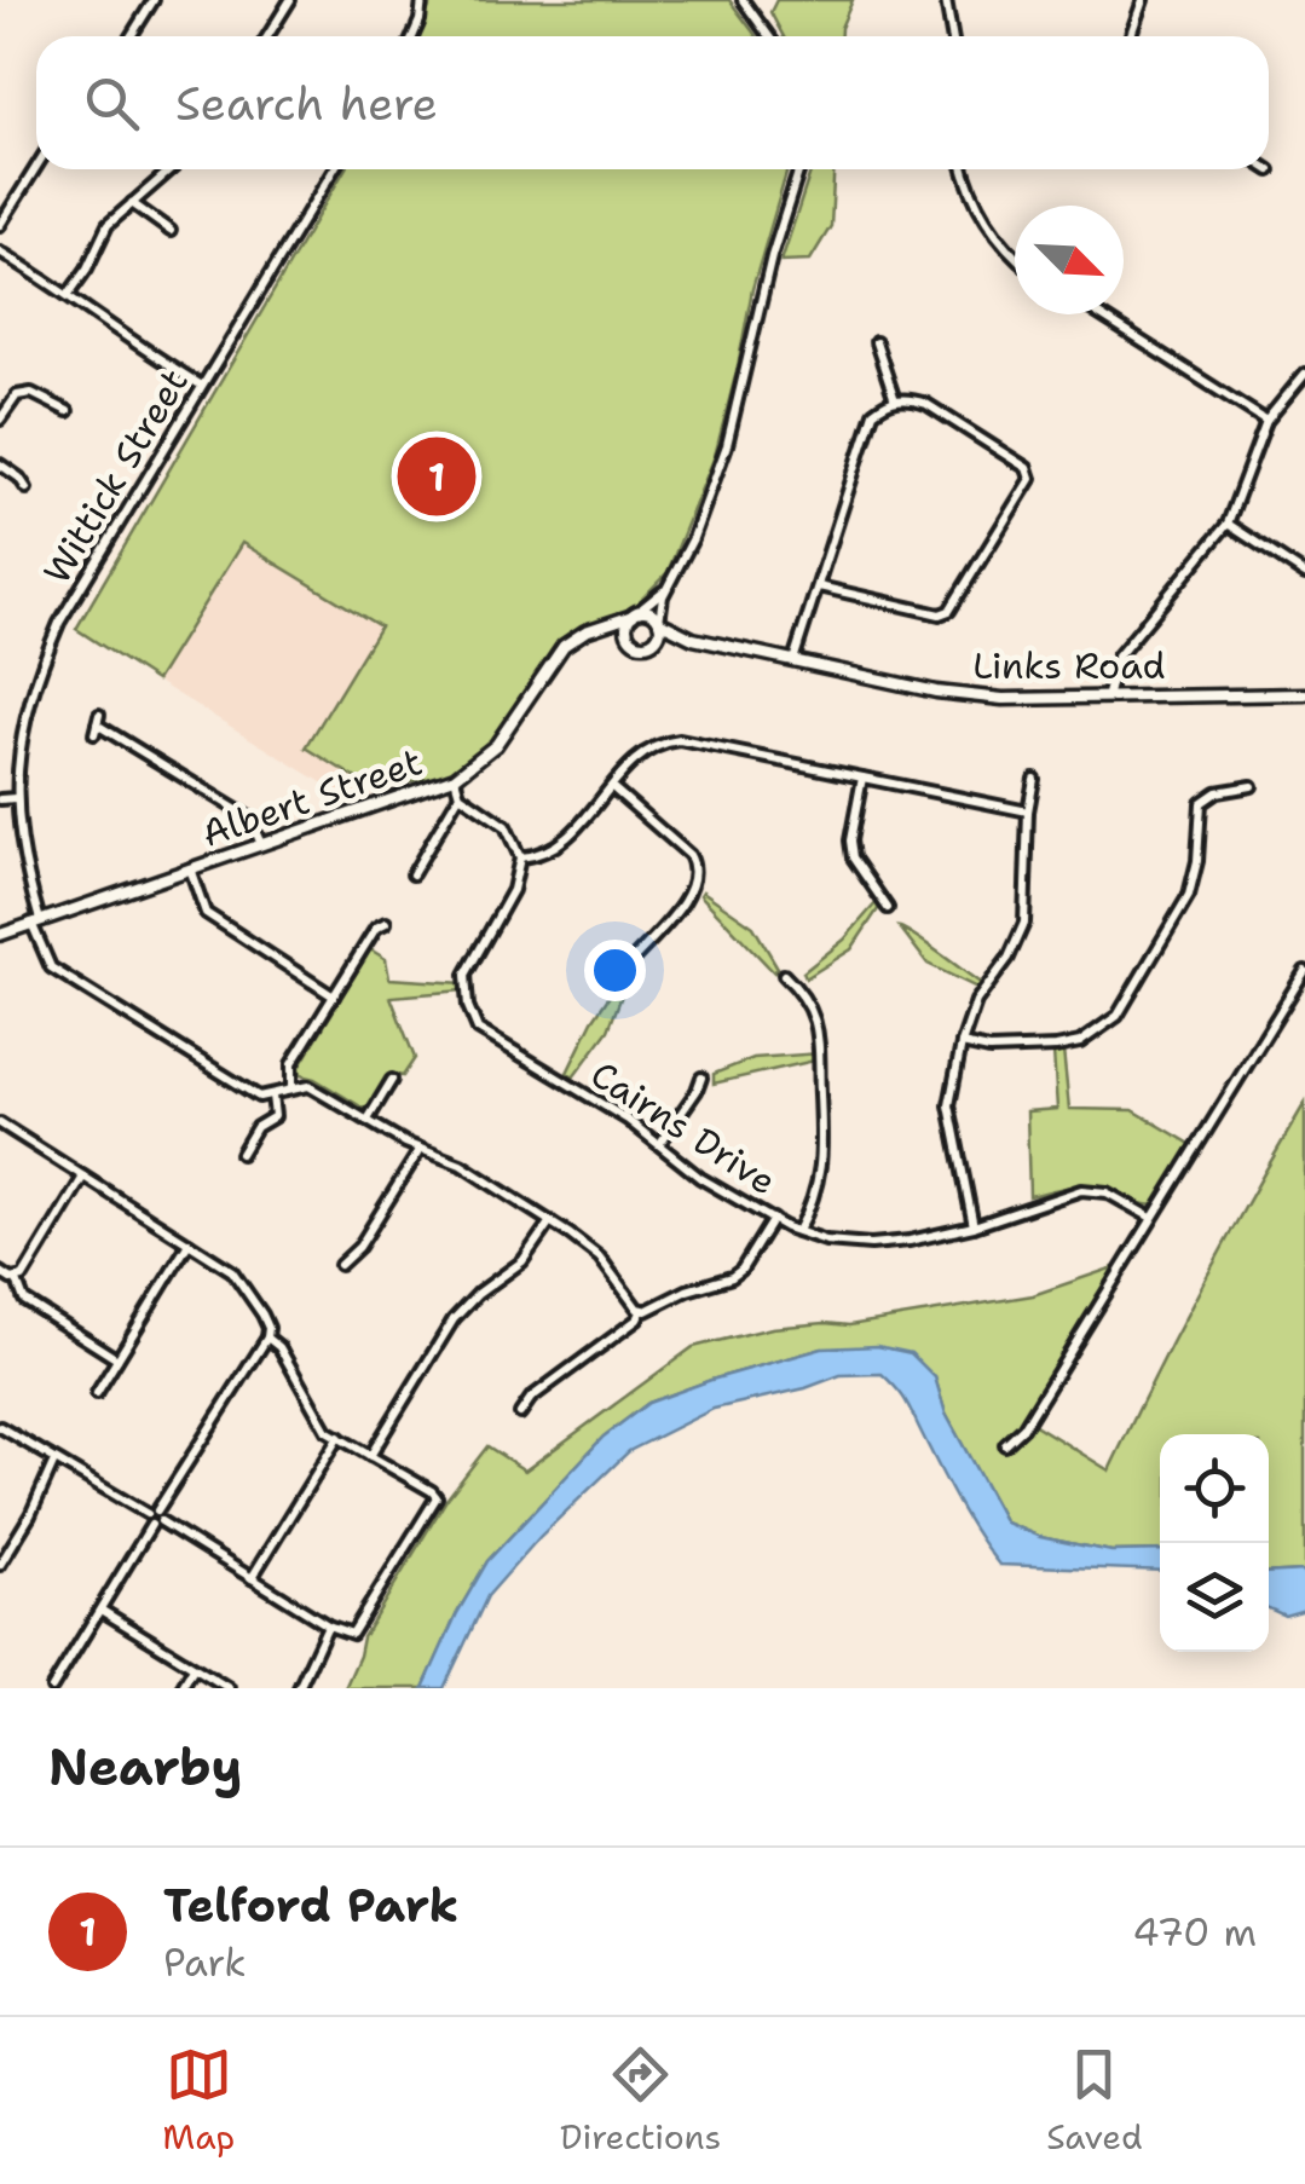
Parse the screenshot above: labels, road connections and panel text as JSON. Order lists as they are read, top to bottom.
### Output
{
  "streets": {
    "street": [
      "Wittick Street",
      "Links Road",
      "Albert Street",
      "Cairns Drive"
    ]
  },
  "crossings": [
    ["Wittick Street", "Albert Street"],
    ["Links Road", "Albert Street"]
  ],
  "north": "bottom right",
  "page": {
    "search": "Search here",
    "pins": "1",
    "heading": "Nearby",
    "list": [
      {
        "mark": "1",
        "name": "Telford Park",
        "note": "Park",
        "value": "470 m"
      }
    ],
    "nav": ["Map", "Directions", "Saved"]
  }
}
